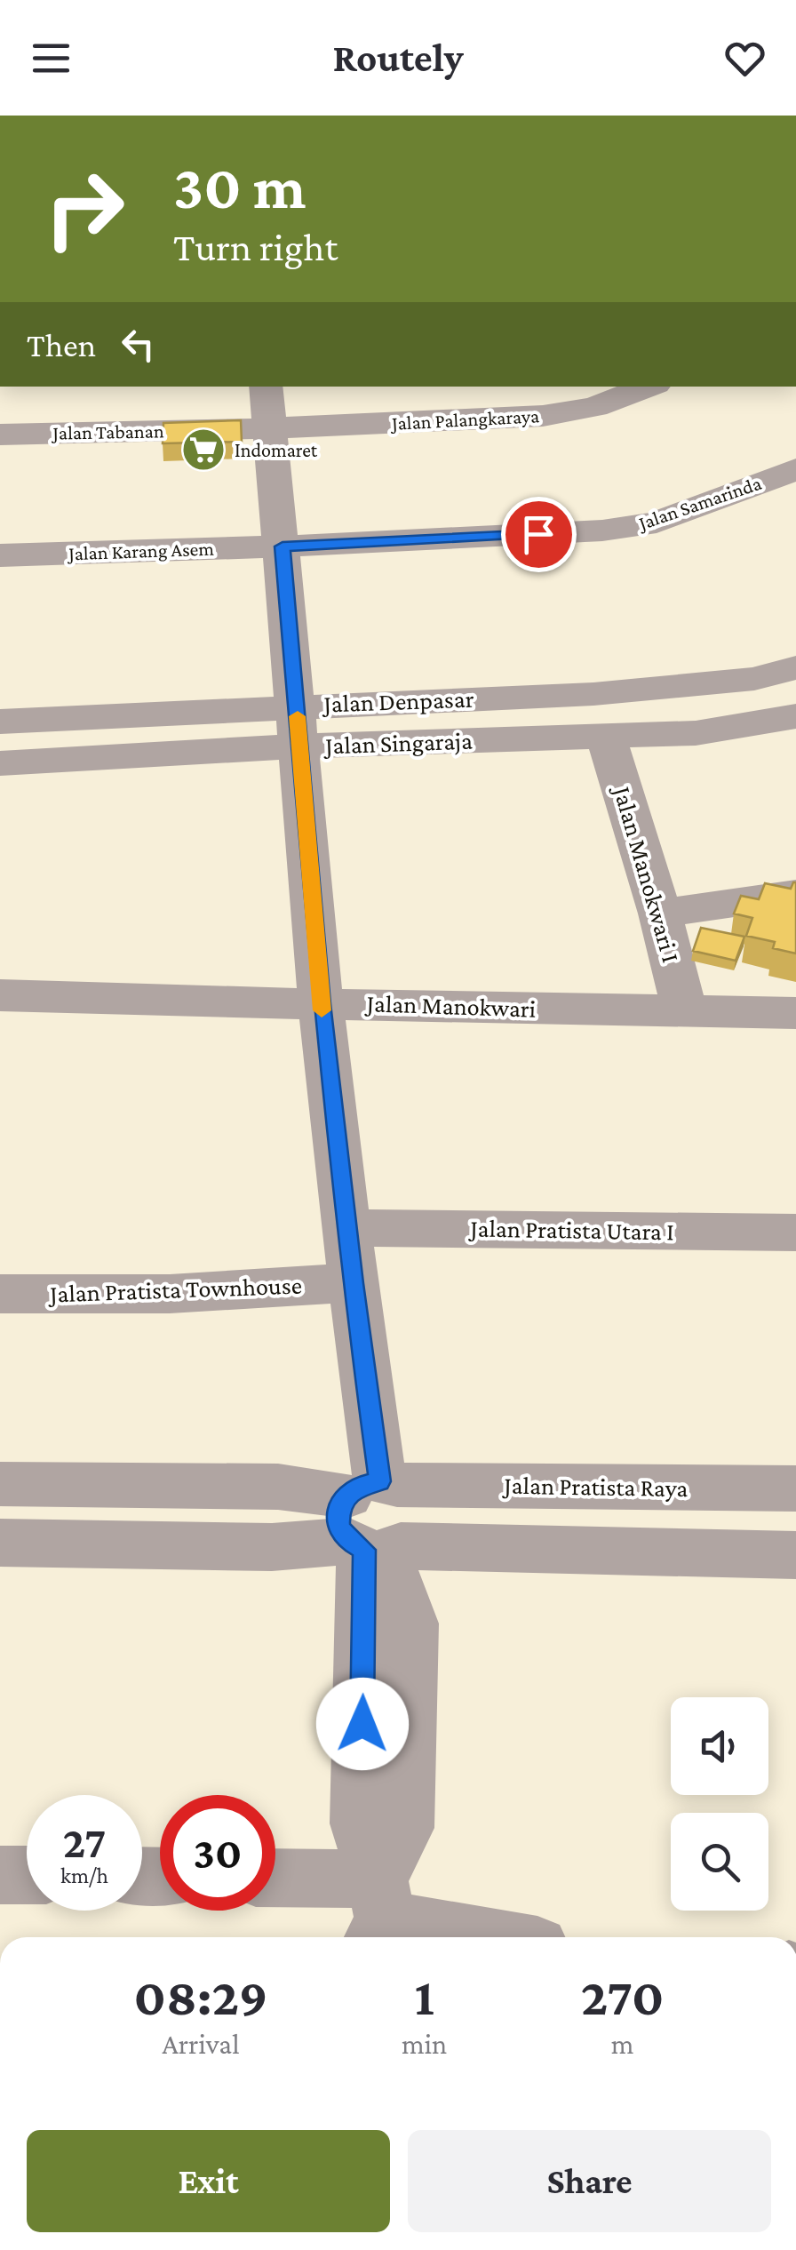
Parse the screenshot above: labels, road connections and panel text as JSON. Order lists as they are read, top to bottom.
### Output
{
  "streets": {
    "street": [
      "Jalan Palangkaraya",
      "Jalan Tabanan",
      "Jalan Samarinda",
      "Jalan Karang Asem",
      "Jalan Denpasar",
      "Jalan Singaraja",
      "Jalan Manokwari I",
      "Jalan Manokwari",
      "Jalan Pratista Utara I",
      "Jalan Pratista Townhouse",
      "Jalan Pratista Raya"
    ]
  },
  "crossings": [
    ["Jalan Palangkaraya", "Jalan Tabanan"],
    ["Jalan Samarinda", "Jalan Karang Asem"],
    ["Jalan Denpasar", "Jalan Singaraja"],
    ["Jalan Singaraja", "Jalan Manokwari I"],
    ["Jalan Manokwari I", "Jalan Manokwari"]
  ],
  "places": {
    "supermarket": ["Indomaret"]
  },
  "page": {
    "header": "Routely",
    "turn": ["30 m", "Turn right"],
    "then": "Then",
    "speed": "27 km/h",
    "limit": "30",
    "eta": [
      "08:29",
      "Arrival",
      "1",
      "min",
      "270",
      "m"
    ],
    "buttons": ["Exit", "Share"]
  }
}
